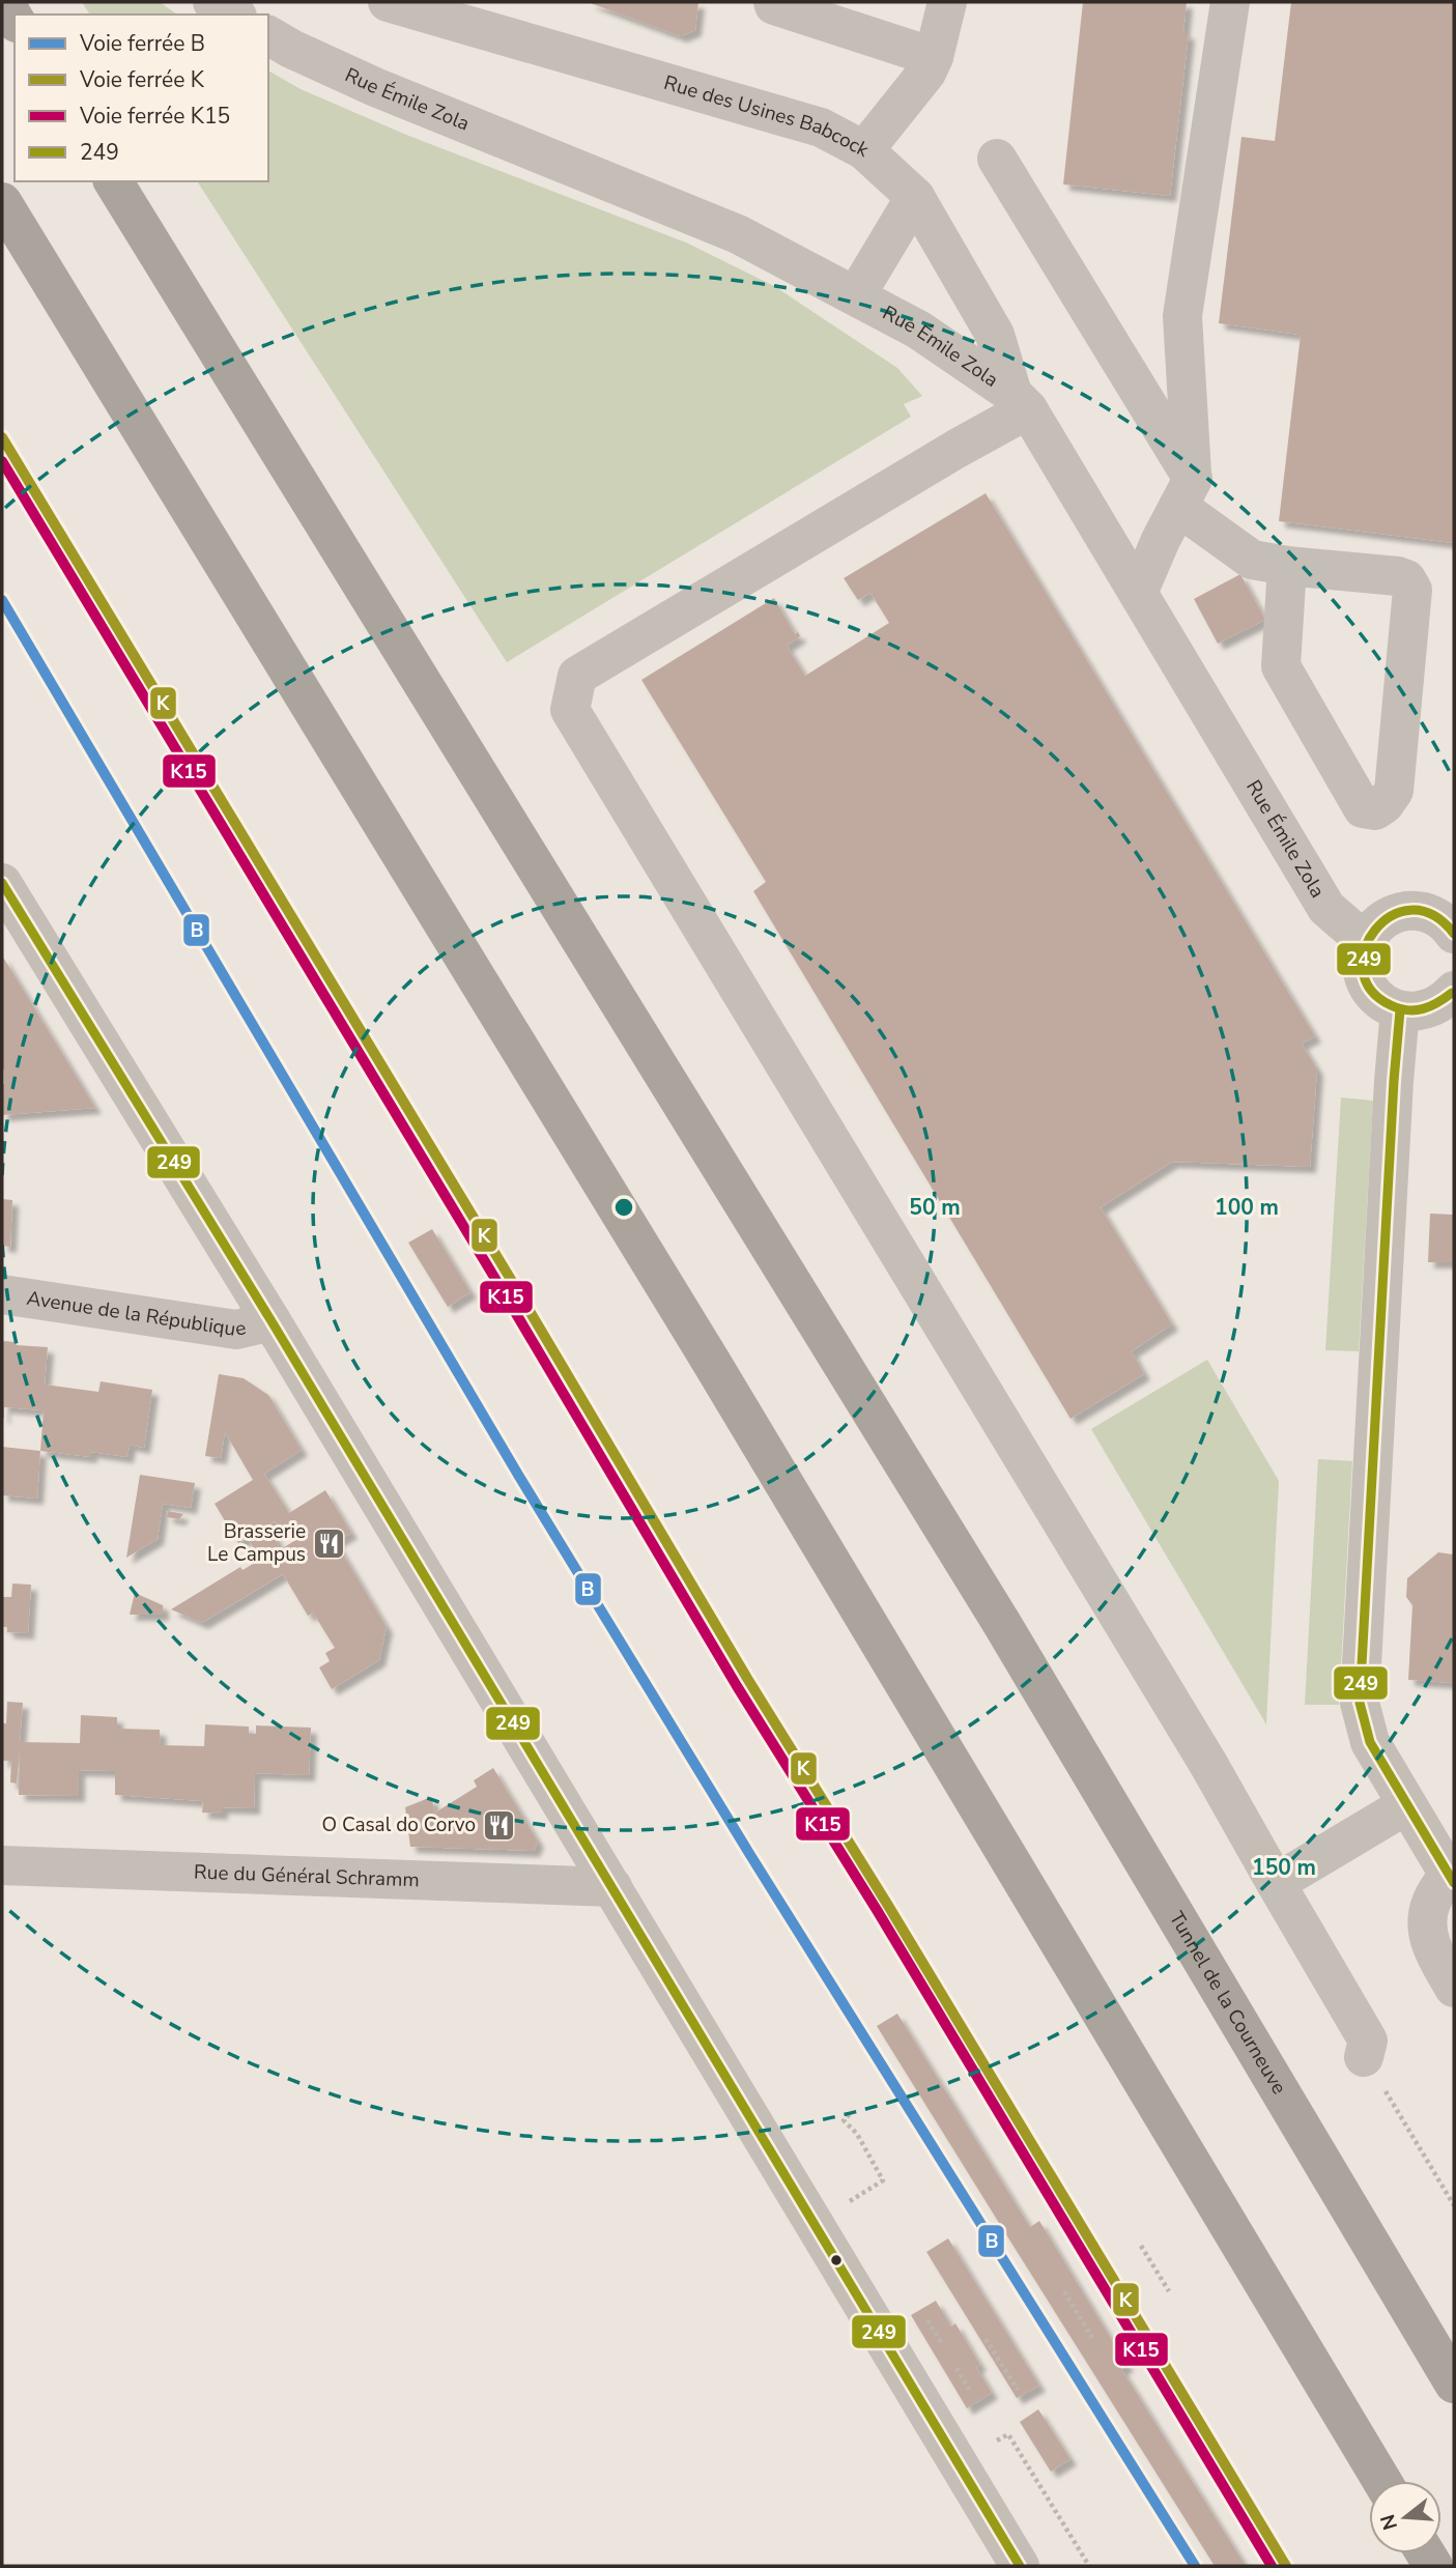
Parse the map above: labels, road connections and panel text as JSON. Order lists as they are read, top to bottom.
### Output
{
  "streets": {
    "highway": ["Tunnel de la Courneuve"],
    "street": [
      "Rue Émile Zola",
      "Rue des Usines Babcock",
      "Avenue de la République",
      "Rue du Général Schramm"
    ]
  },
  "crossings": [
    ["Rue Émile Zola", "Rue des Usines Babcock"]
  ],
  "places": {
    "restaurant": ["Brasserie Le Campus", "O Casal do Corvo"]
  },
  "lines": [
    "rail line K",
    "rail line K15",
    "rail line B",
    "transit line 249"
  ],
  "legend": [
    "Voie ferrée B",
    "Voie ferrée K",
    "Voie ferrée K15",
    "249"
  ],
  "north": "left",
  "rings": ["50 m", "100 m", "150 m"]
}
